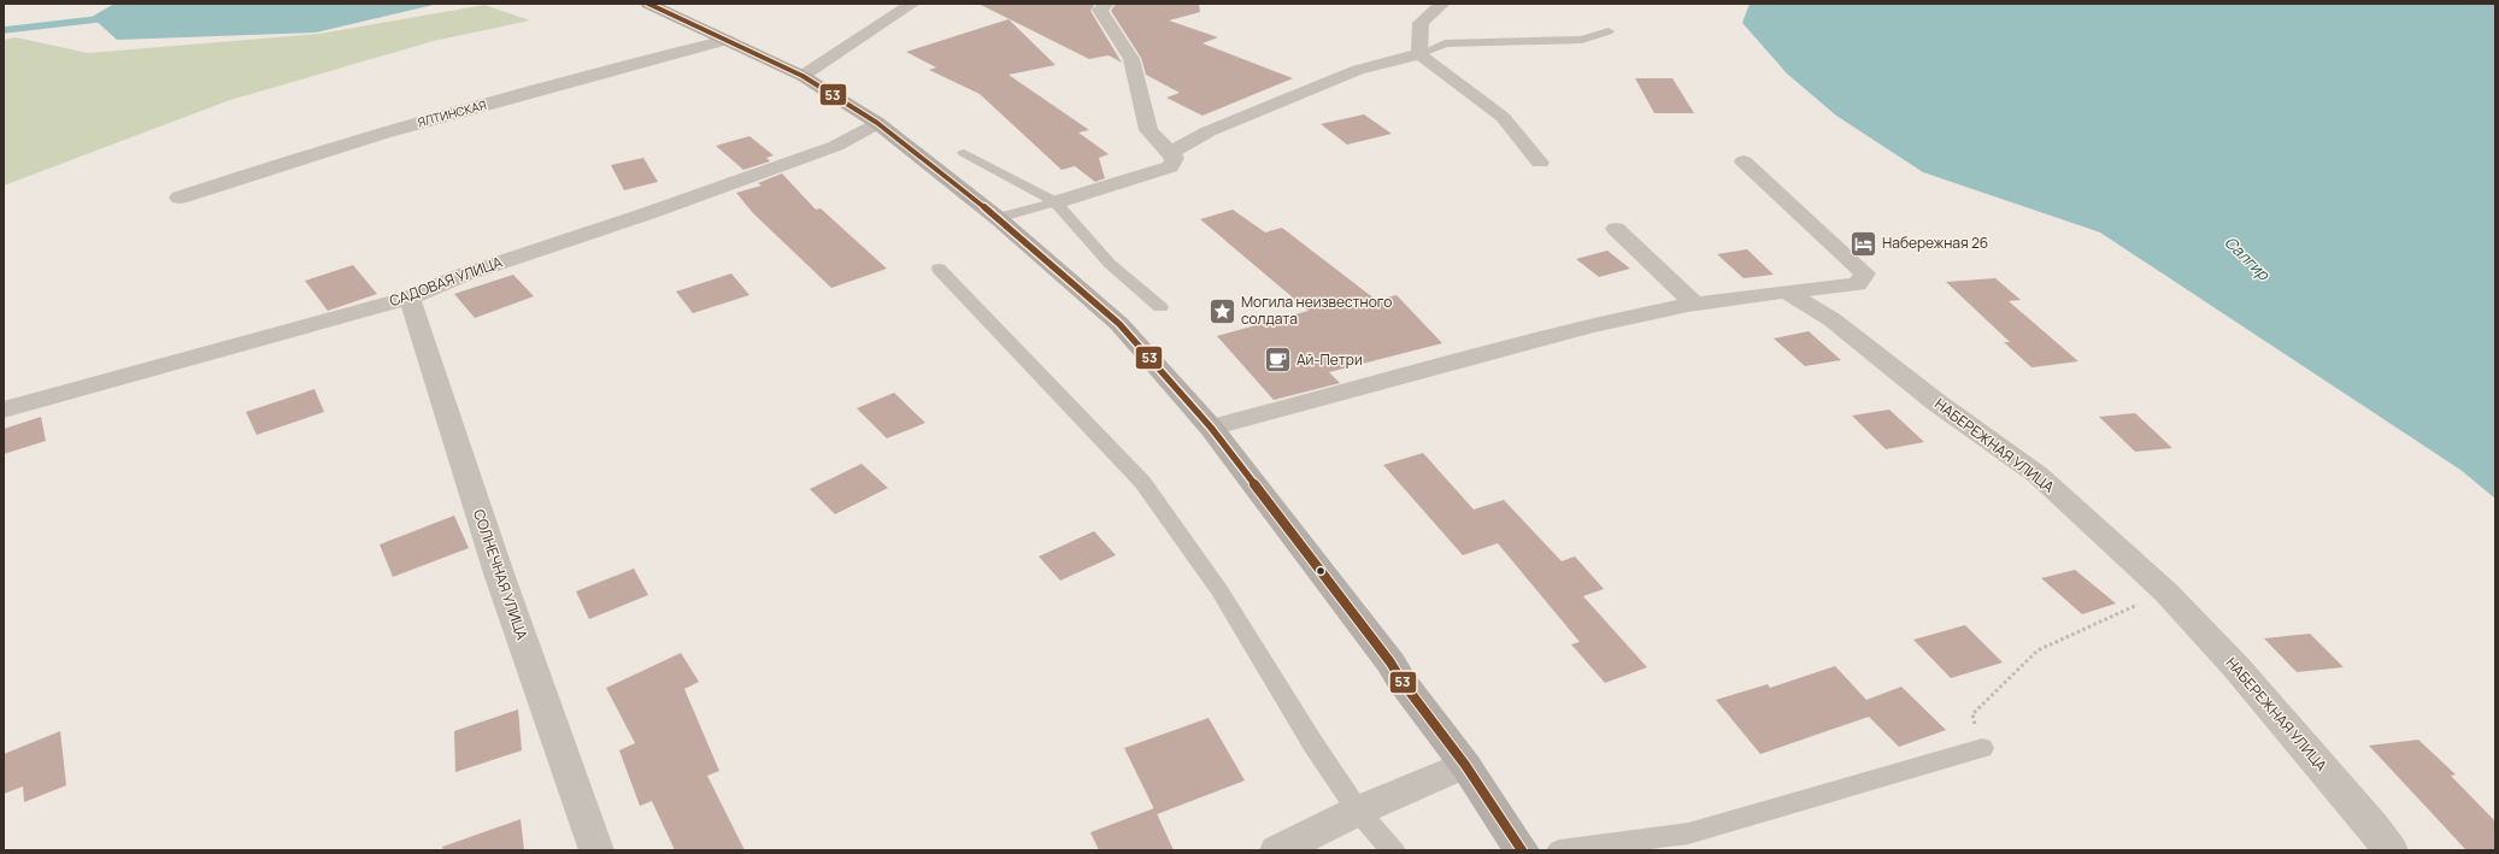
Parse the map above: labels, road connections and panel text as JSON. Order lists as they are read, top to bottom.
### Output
{
  "streets": {
    "street": [
      "ЯЛТИНСКАЯ",
      "САДОВАЯ УЛИЦА",
      "НАБЕРЕЖНАЯ УЛИЦА",
      "СОЛНЕЧНАЯ УЛИЦА"
    ]
  },
  "crossings": [
    ["САДОВАЯ УЛИЦА", "СОЛНЕЧНАЯ УЛИЦА"]
  ],
  "water": ["Салгир"],
  "places": {
    "hotel": ["Набережная 26"],
    "place": ["Могила неизвестного солдата"],
    "cafe": ["Ай-Петри"]
  },
  "lines": ["transit line 53"]
}
